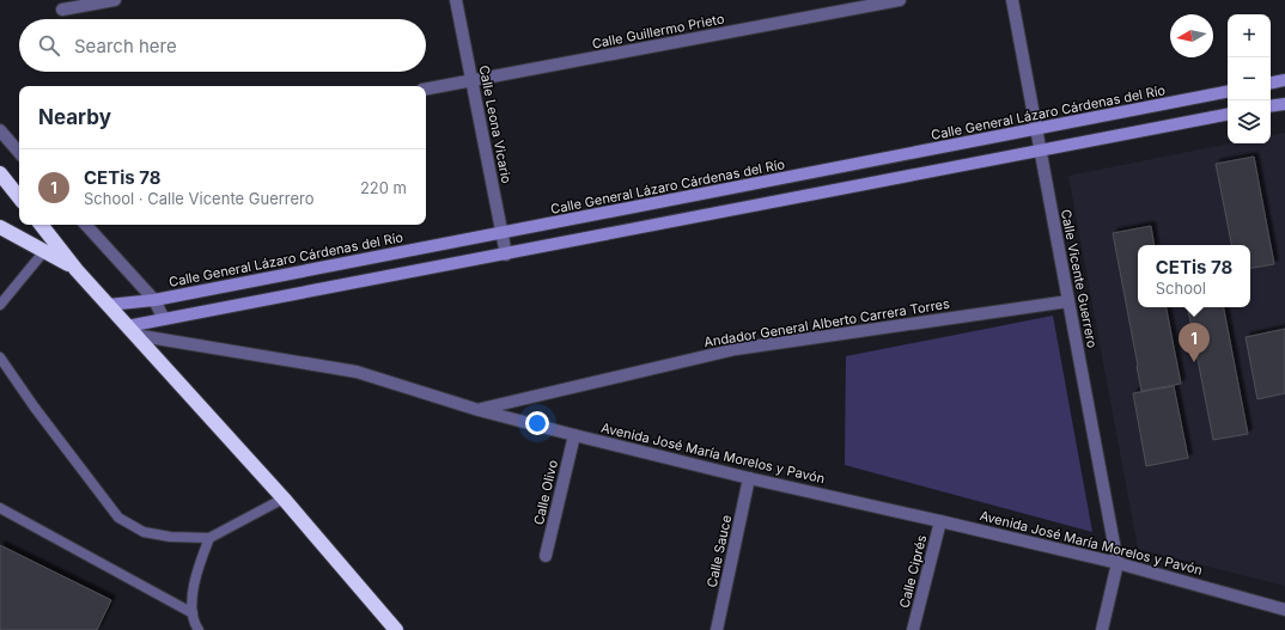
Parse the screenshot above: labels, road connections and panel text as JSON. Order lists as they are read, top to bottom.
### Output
{
  "streets": {
    "street": [
      "Calle Guillermo Prieto",
      "Calle General Lázaro Cárdenas del Río",
      "Calle Leona Vicario",
      "Calle Vicente Guerrero",
      "Andador General Alberto Carrera Torres",
      "Avenida José María Morelos y Pavón",
      "Calle Olivo",
      "Calle Sauce",
      "Calle Ciprés"
    ]
  },
  "crossings": [
    ["Calle Guillermo Prieto", "Calle Leona Vicario"],
    ["Calle General Lázaro Cárdenas del Río", "Calle Leona Vicario"],
    ["Calle General Lázaro Cárdenas del Río", "Calle Vicente Guerrero"],
    ["Calle Vicente Guerrero", "Andador General Alberto Carrera Torres"],
    ["Calle Vicente Guerrero", "Avenida José María Morelos y Pavón"],
    ["Andador General Alberto Carrera Torres", "Avenida José María Morelos y Pavón"],
    ["Avenida José María Morelos y Pavón", "Calle Olivo"],
    ["Avenida José María Morelos y Pavón", "Calle Sauce"],
    ["Avenida José María Morelos y Pavón", "Calle Ciprés"]
  ],
  "north": "left",
  "page": {
    "map_buttons": ["+", "−"],
    "search": "Search here",
    "heading": "Nearby",
    "list": [
      {
        "mark": "1",
        "name": "CETis 78",
        "note": "School · Calle Vicente Guerrero",
        "value": "220 m"
      }
    ],
    "popup": ["CETis 78", "School"],
    "pins": "1"
  }
}
